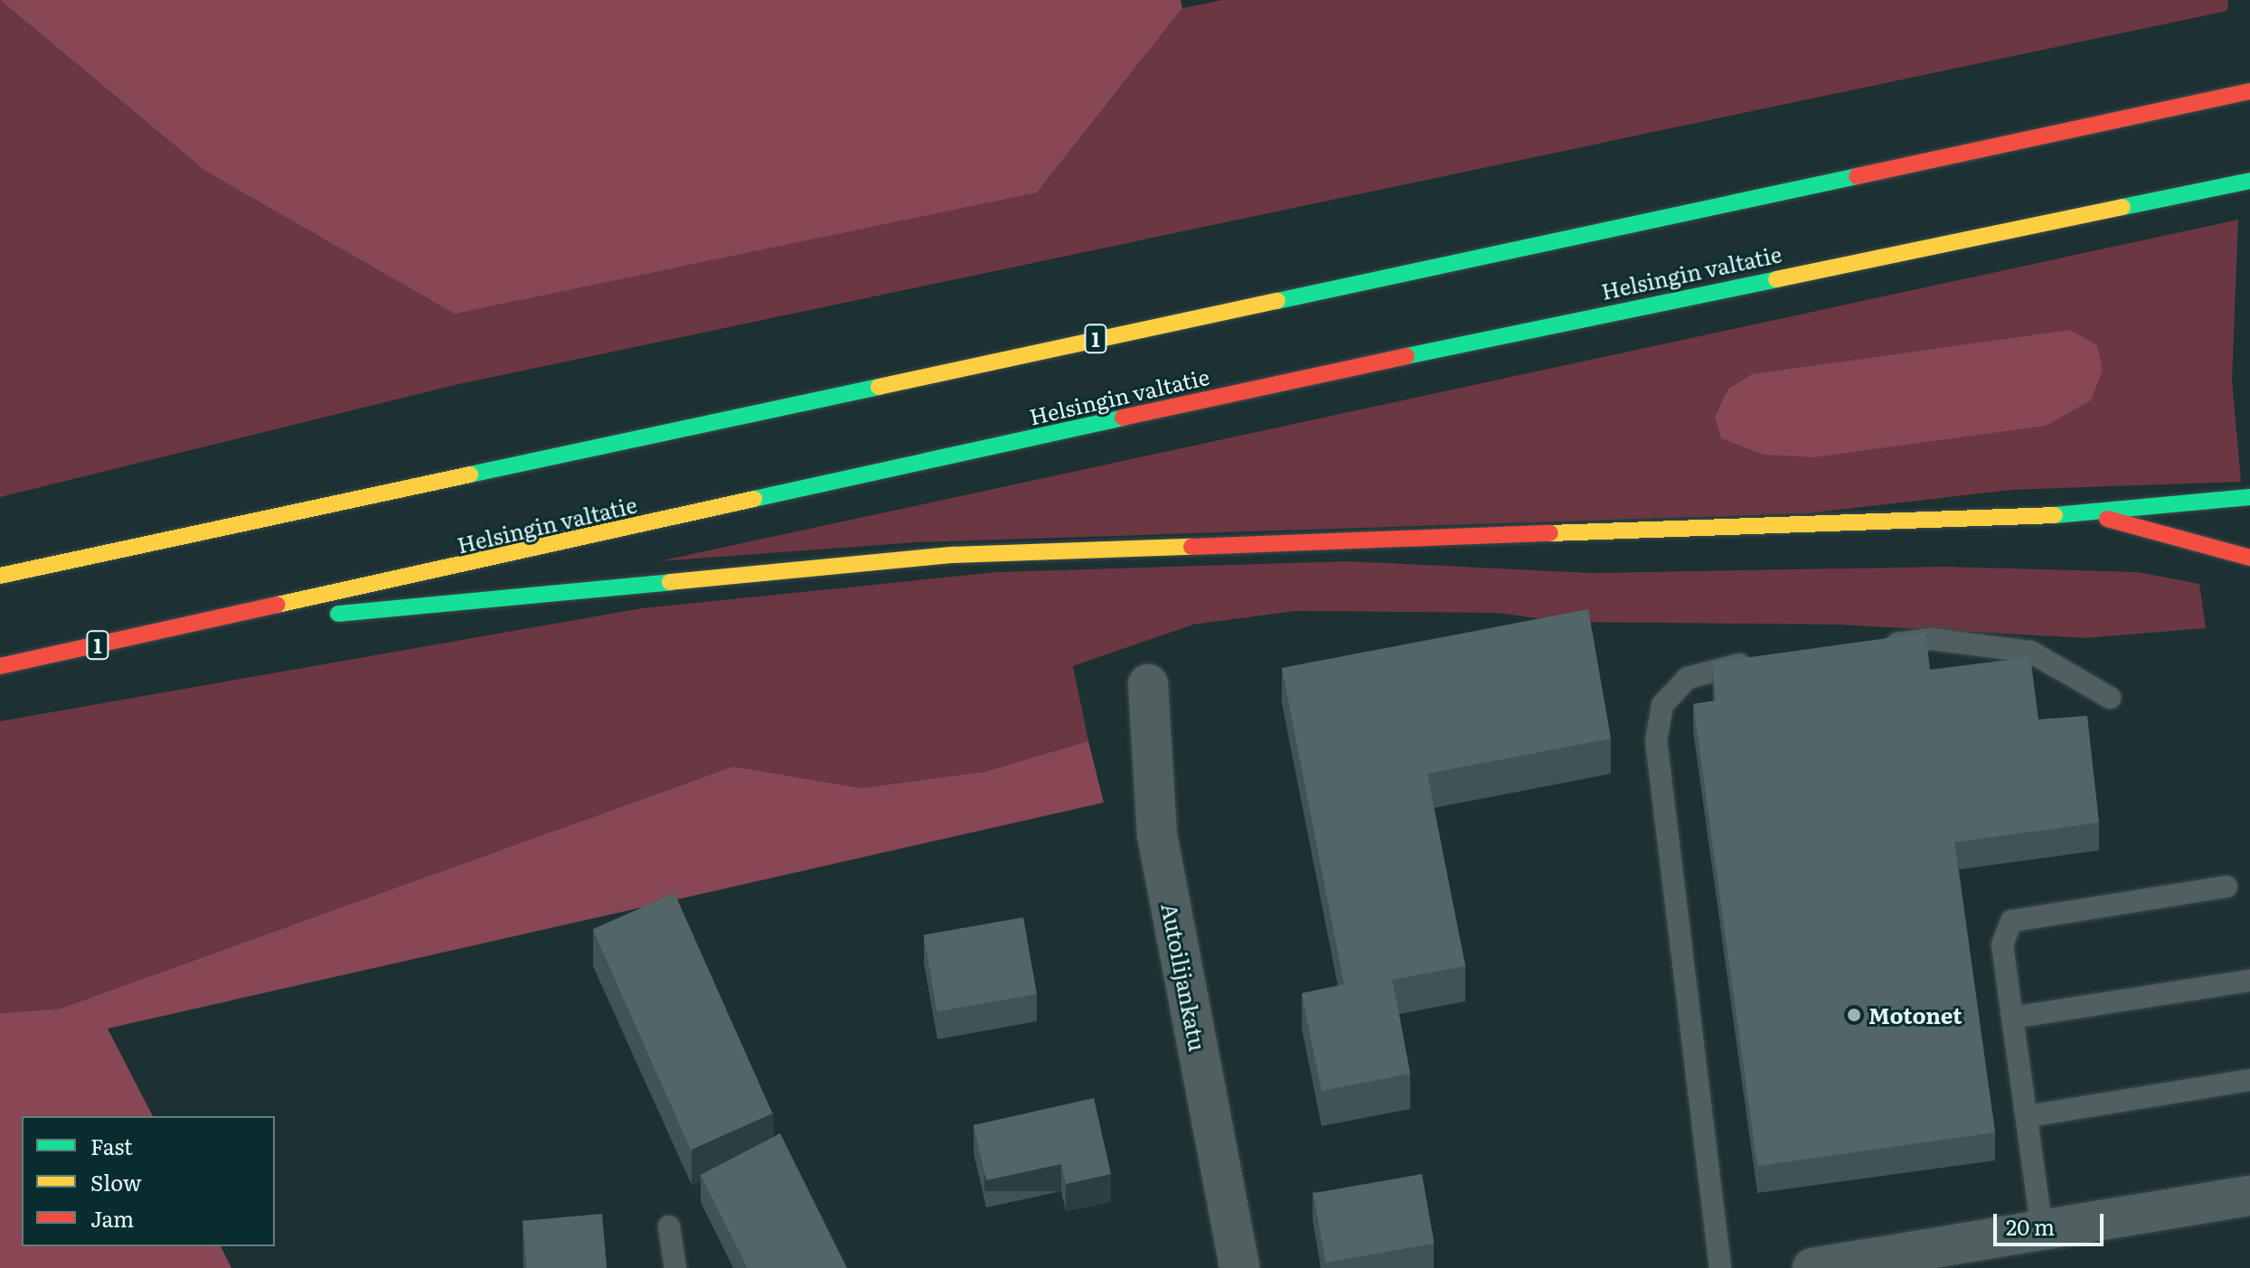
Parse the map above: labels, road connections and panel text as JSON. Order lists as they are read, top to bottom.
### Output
{
  "streets": {
    "highway": ["Helsingin valtatie", "1"],
    "street": ["Autoilijankatu"]
  },
  "places": ["Motonet"],
  "legend": ["Fast", "Slow", "Jam"],
  "scale_bar": "20 m"
}
